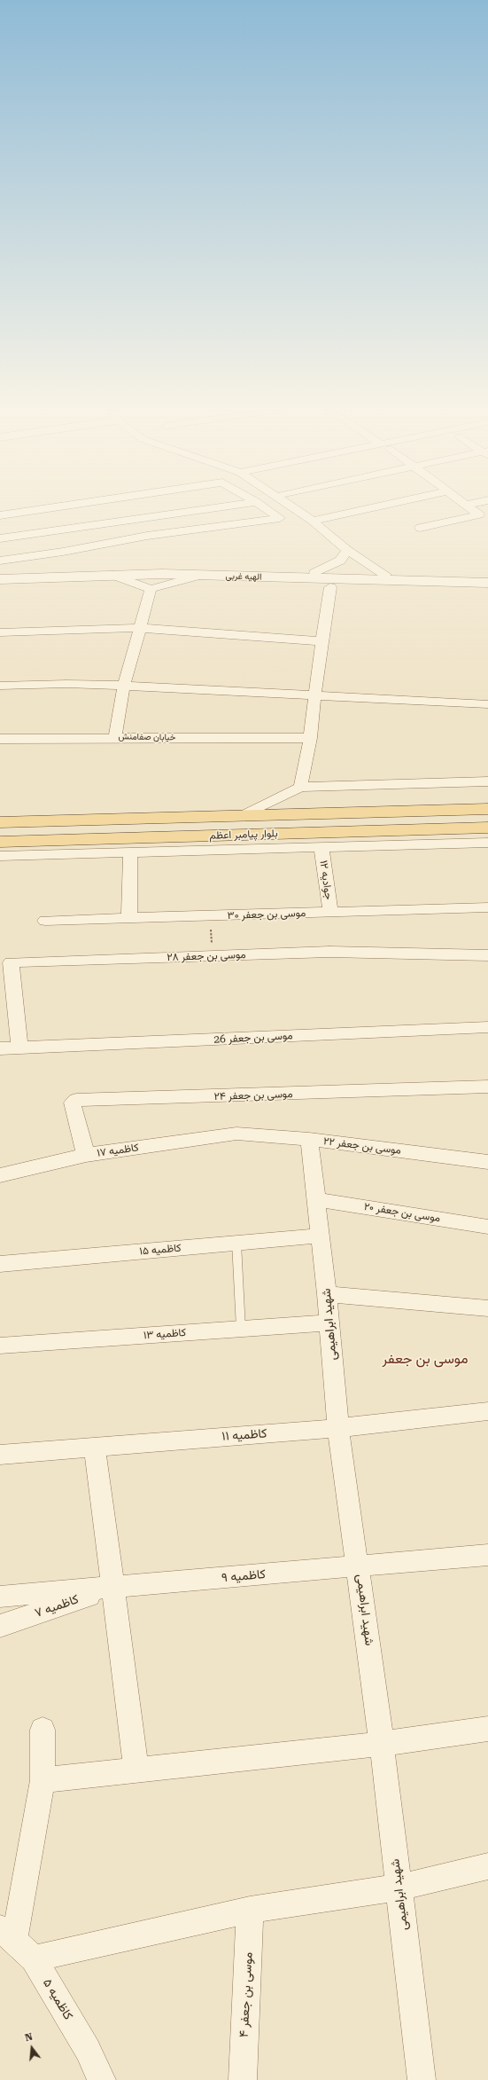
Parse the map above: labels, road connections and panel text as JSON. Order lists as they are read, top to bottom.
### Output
{
  "streets": {
    "main road": ["بلوار پیامبر اعظم"],
    "street": [
      "الهیه غربی",
      "خیابان صفامنش",
      "جوادیه ۱۲",
      "موسی بن جعفر ۳۰",
      "موسی بن جعفر ۲۸",
      "موسی بن جعفر 26",
      "موسی بن جعفر ۲۴",
      "موسی بن جعفر ۲۲",
      "کاظمیه ۱۷",
      "موسی بن جعفر ۲۰",
      "کاظمیه ۱۵",
      "شهید ابراهیمی",
      "کاظمیه ۱۳",
      "کاظمیه ۱۱",
      "کاظمیه ۹",
      "کاظمیه ۷",
      "موسی بن جعفر ۴",
      "کاظمیه ۵"
    ]
  },
  "crossings": [
    ["جوادیه ۱۲", "موسی بن جعفر ۳۰"],
    ["موسی بن جعفر ۲۸", "موسی بن جعفر 26"],
    ["موسی بن جعفر ۲۴", "کاظمیه ۱۷"],
    ["موسی بن جعفر ۲۲", "کاظمیه ۱۷"],
    ["موسی بن جعفر ۲۲", "شهید ابراهیمی"],
    ["موسی بن جعفر ۲۰", "شهید ابراهیمی"],
    ["کاظمیه ۱۵", "شهید ابراهیمی"],
    ["شهید ابراهیمی", "کاظمیه ۱۳"],
    ["شهید ابراهیمی", "کاظمیه ۱۱"],
    ["شهید ابراهیمی", "کاظمیه ۹"],
    ["کاظمیه ۹", "کاظمیه ۷"]
  ],
  "districts": ["موسی بن جعفر"],
  "north": "top"
}
